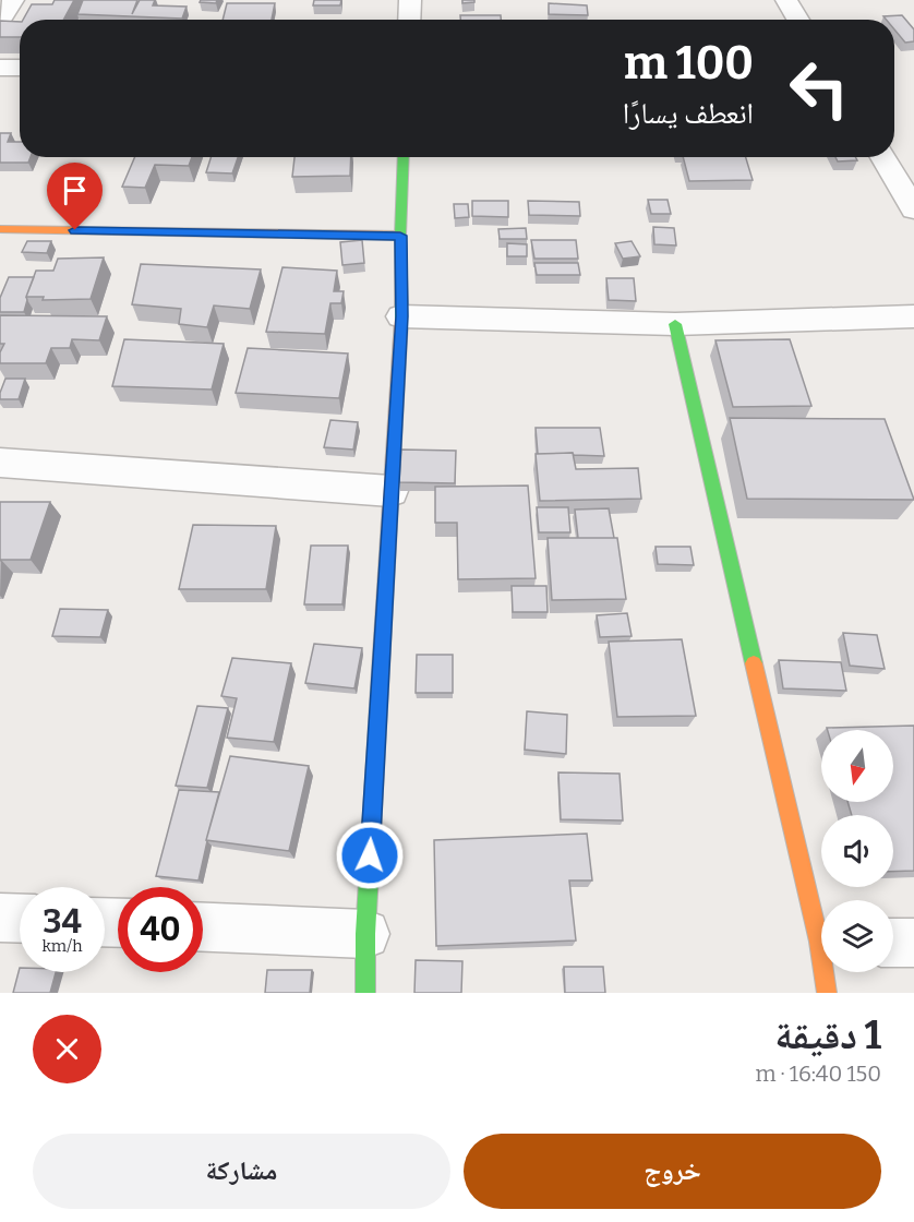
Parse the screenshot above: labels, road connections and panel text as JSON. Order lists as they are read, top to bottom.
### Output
{
  "north": "bottom",
  "page": {
    "turn": ["100 m", "انعطف يسارًا"],
    "speed": "34 km/h",
    "limit": "40",
    "heading": ["1 دقيقة", "150 m · 16:40"],
    "buttons": ["خروج", "مشاركة"]
  }
}
